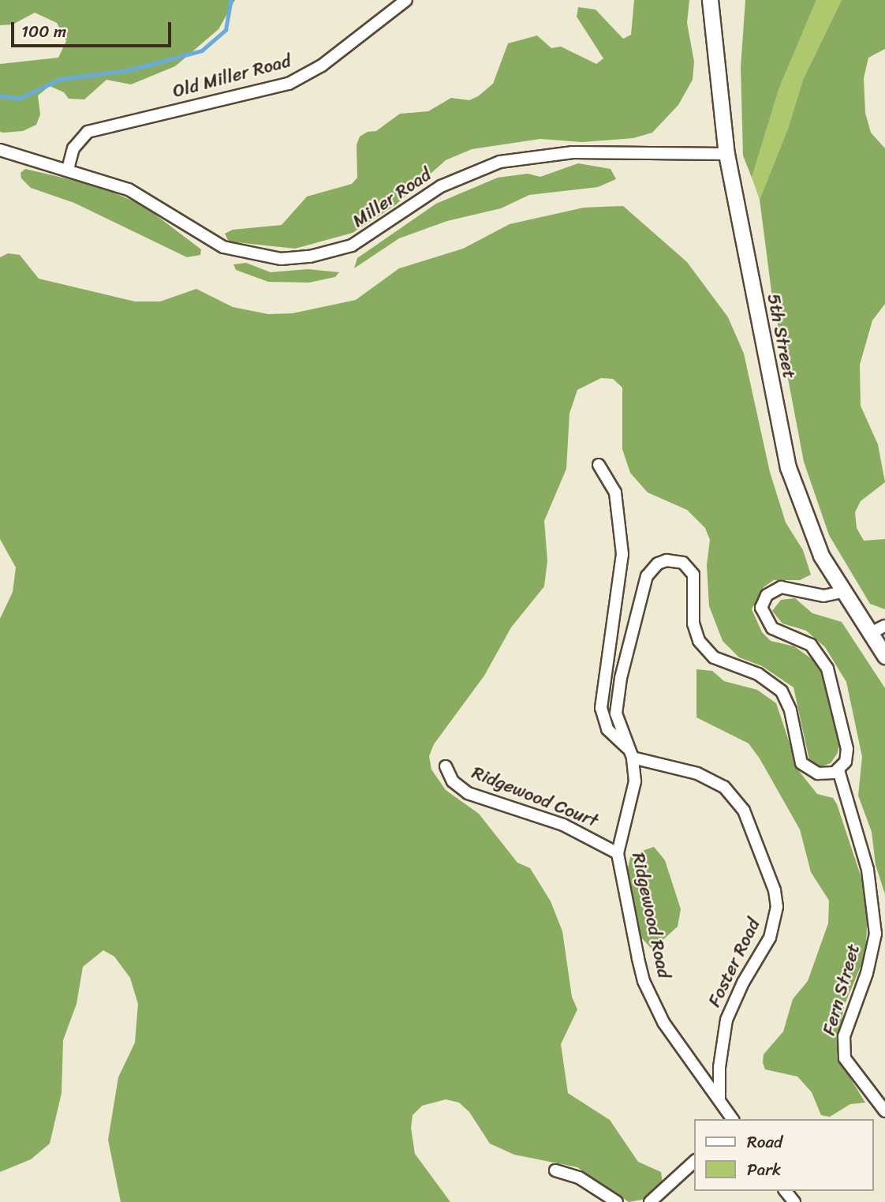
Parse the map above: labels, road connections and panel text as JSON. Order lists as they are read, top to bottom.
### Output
{
  "streets": {
    "main road": ["5th Street"],
    "street": [
      "Old Miller Road",
      "Miller Road",
      "Ridgewood Court",
      "Ridgewood Road",
      "Foster Road",
      "Fern Street"
    ]
  },
  "crossings": [
    ["Old Miller Road", "Miller Road"],
    ["Miller Road", "5th Street"],
    ["Ridgewood Court", "Ridgewood Road"],
    ["Ridgewood Road", "Foster Road"],
    ["Ridgewood Road", "Fern Street"]
  ],
  "legend": ["Road", "Park"],
  "scale_bar": "100 m"
}
